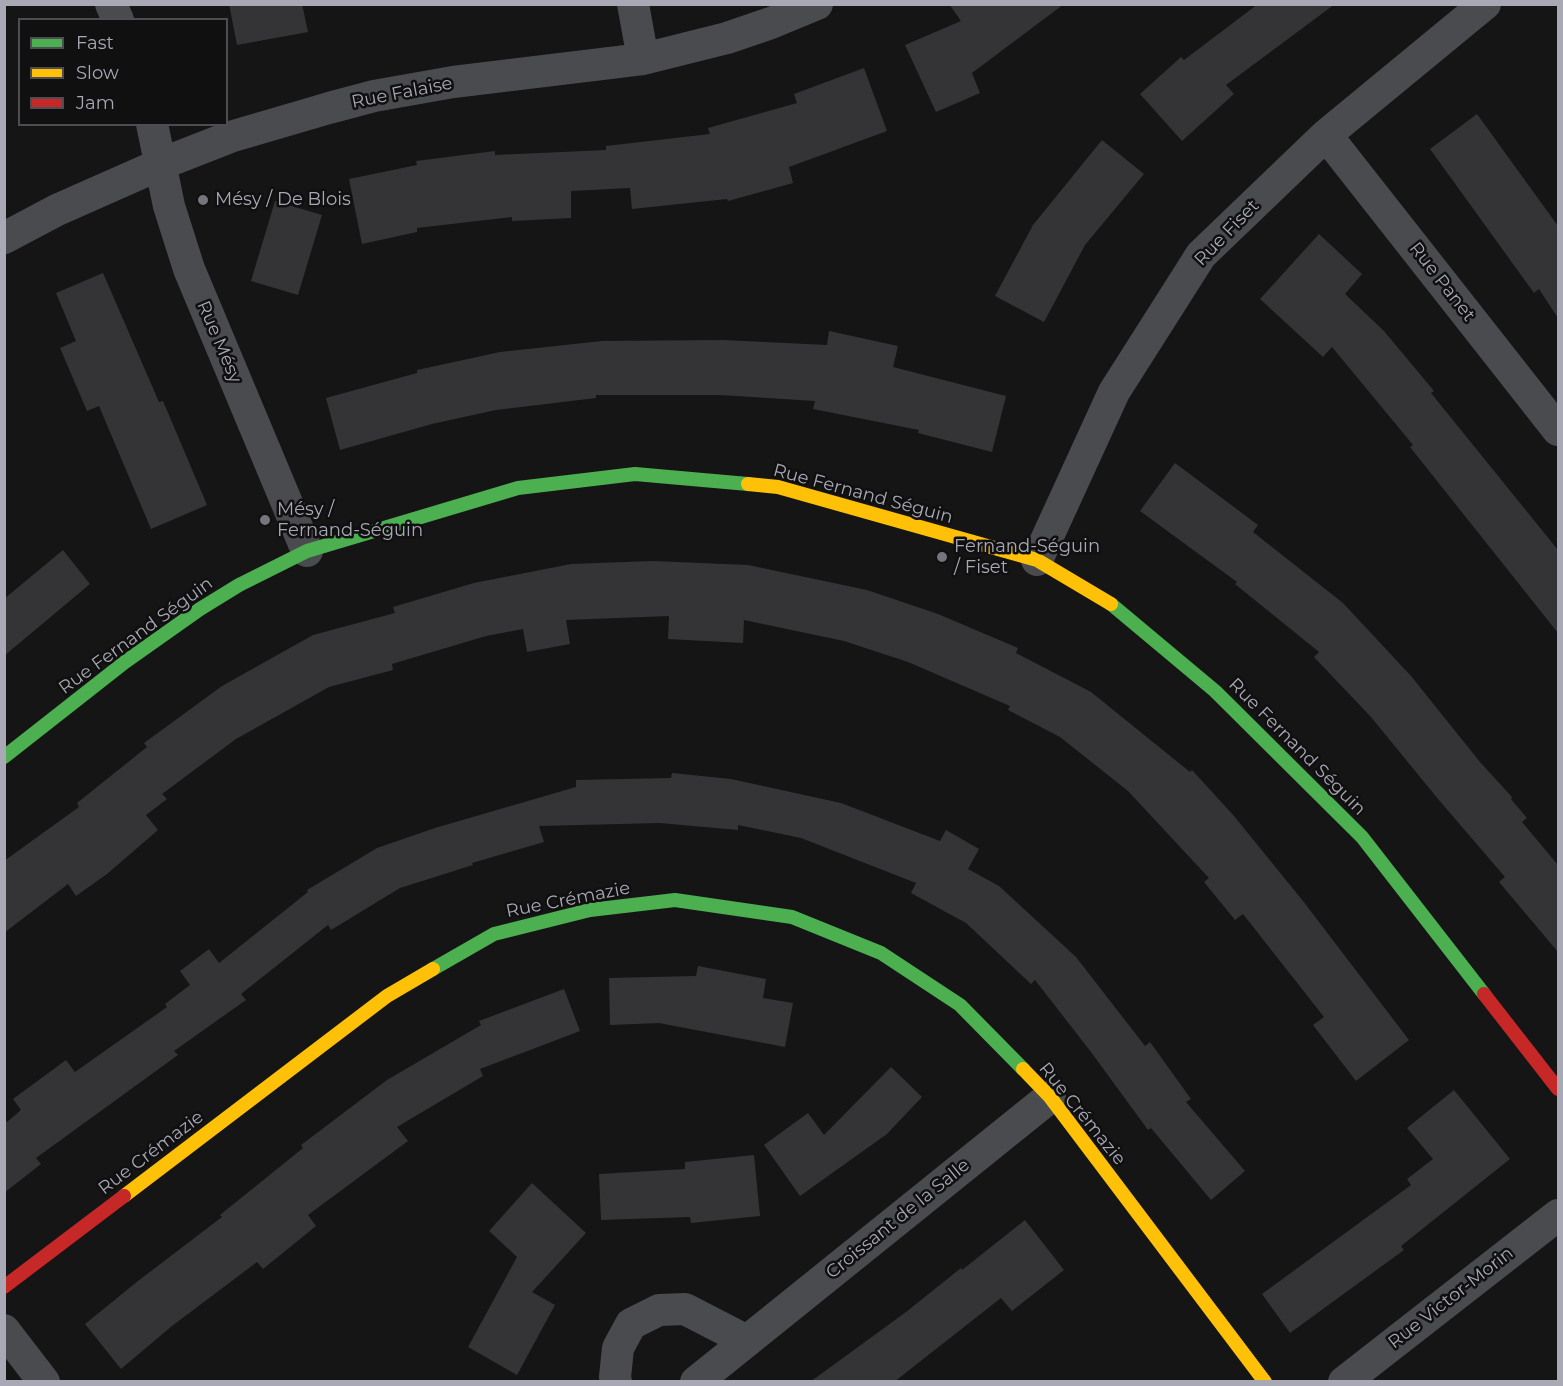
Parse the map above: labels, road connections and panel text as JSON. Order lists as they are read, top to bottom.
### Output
{
  "streets": {
    "street": [
      "Rue Falaise",
      "Rue Fiset",
      "Rue Panet",
      "Rue Mésy",
      "Rue Fernand Séguin",
      "Rue Crémazie",
      "Croissant de la Salle",
      "Rue Victor-Morin"
    ]
  },
  "crossings": [
    ["Rue Falaise", "Rue Mésy"],
    ["Rue Fiset", "Rue Panet"],
    ["Rue Fiset", "Rue Fernand Séguin"],
    ["Rue Mésy", "Rue Fernand Séguin"],
    ["Rue Crémazie", "Croissant de la Salle"]
  ],
  "places": ["Mésy / De Blois", "Mésy / Fernand-Séguin", "Fernand-Séguin / Fiset"],
  "legend": ["Fast", "Slow", "Jam"]
}
